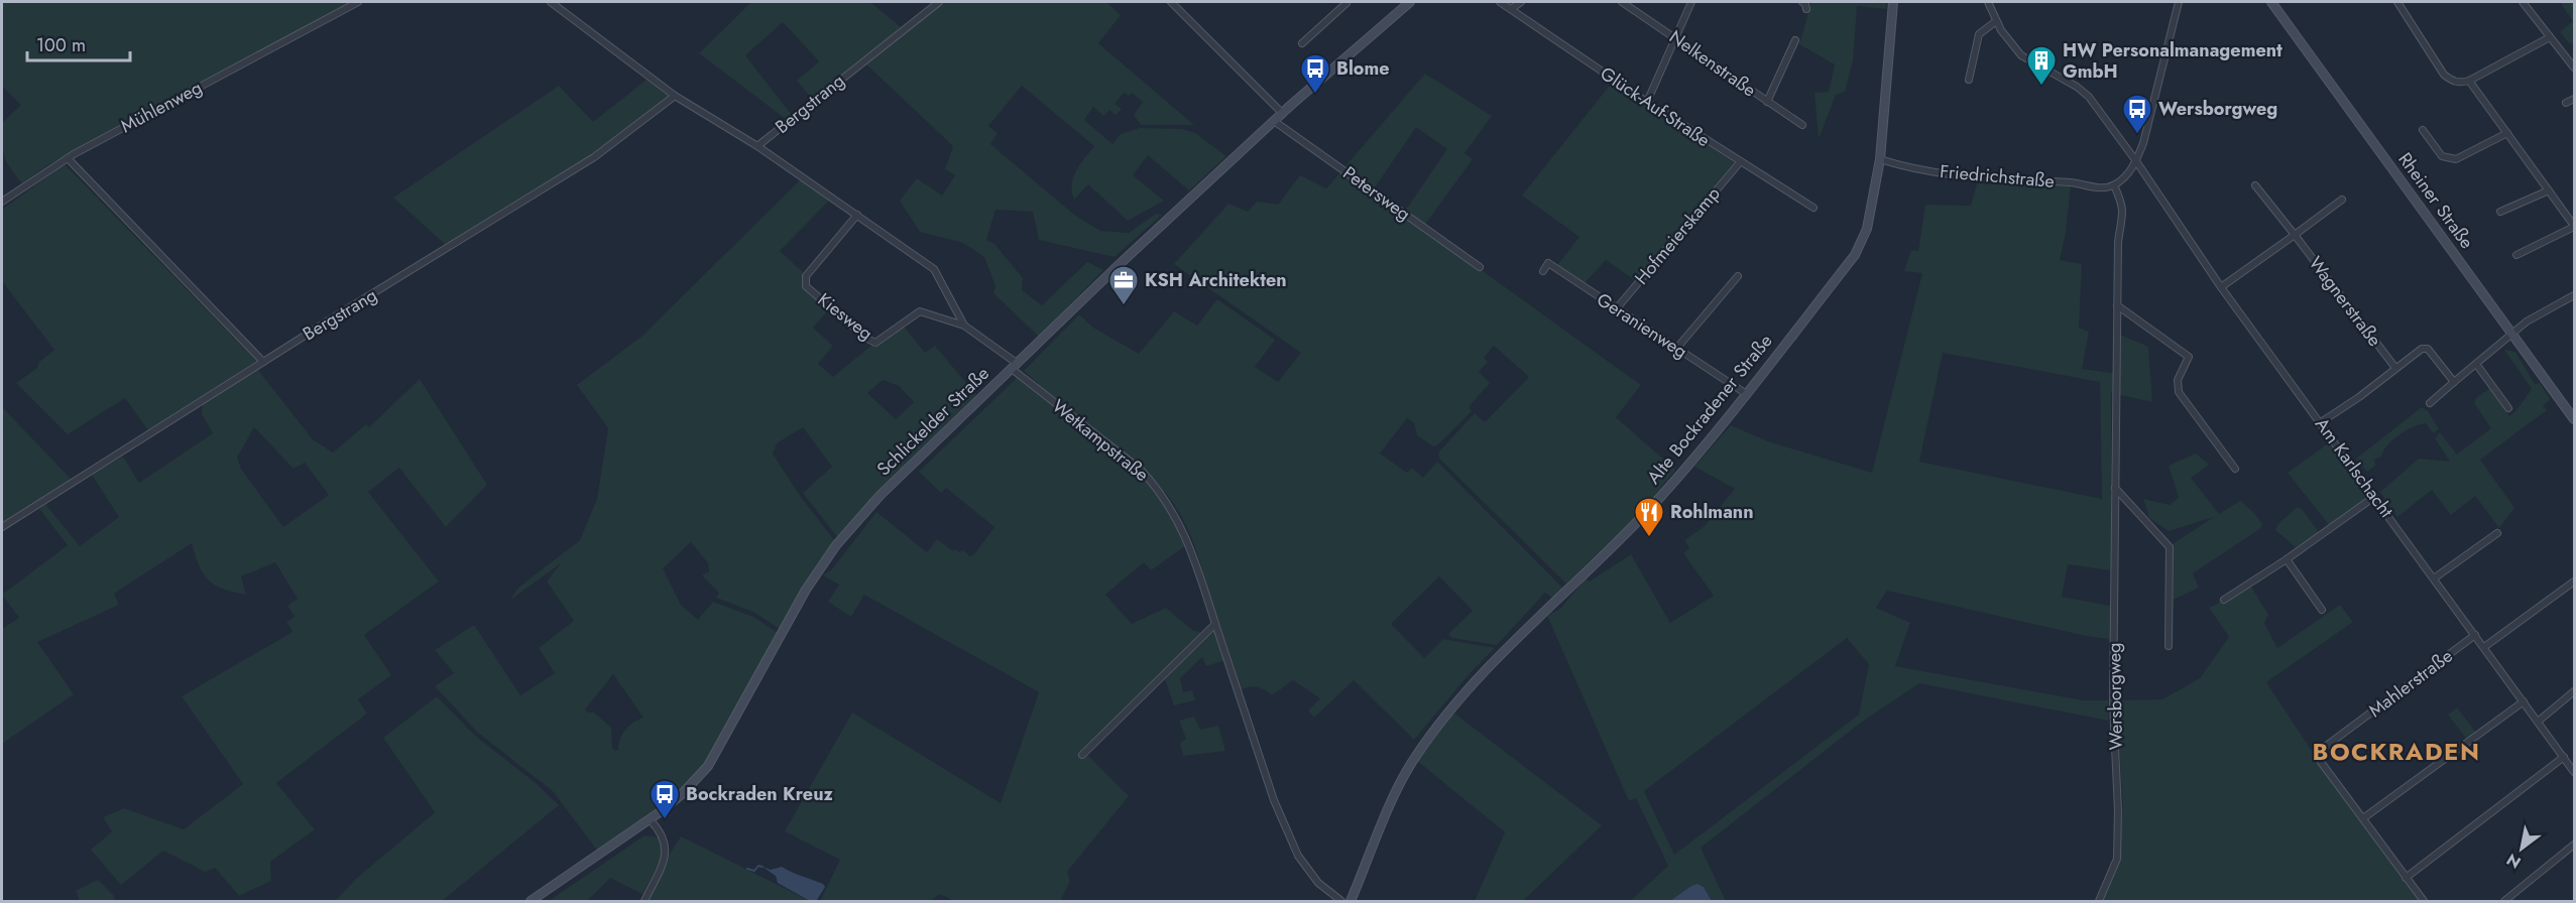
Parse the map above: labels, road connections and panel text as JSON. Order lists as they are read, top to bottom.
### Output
{
  "streets": {
    "main road": ["Rheiner Straße", "Alte Bockradener Straße", "Schlickelder Straße"],
    "street": [
      "Nelkenstraße",
      "Bergstrang",
      "Mühlenweg",
      "Glück-Auf-Straße",
      "Friedrichstraße",
      "Petersweg",
      "Hofmeierskamp",
      "Wagnerstraße",
      "Kiesweg",
      "Geranienweg",
      "Wetkampstraße",
      "Am Karlschacht",
      "Mahlerstraße",
      "Wersborgweg"
    ]
  },
  "crossings": [
    ["Bergstrang", "Kiesweg"],
    ["Glück-Auf-Straße", "Hofmeierskamp"],
    ["Friedrichstraße", "Alte Bockradener Straße"],
    ["Friedrichstraße", "Wersborgweg"],
    ["Petersweg", "Schlickelder Straße"],
    ["Hofmeierskamp", "Geranienweg"],
    ["Kiesweg", "Schlickelder Straße"],
    ["Kiesweg", "Wetkampstraße"],
    ["Geranienweg", "Alte Bockradener Straße"],
    ["Schlickelder Straße", "Wetkampstraße"],
    ["Am Karlschacht", "Mahlerstraße"]
  ],
  "districts": ["BOCKRADEN"],
  "places": {
    "building": ["HW Personalmanagement GmbH"],
    "bus stop": ["Blome", "Wersborgweg", "Bockraden Kreuz"],
    "office": ["KSH Architekten"],
    "restaurant": ["Rohlmann"]
  },
  "scale_bar": "100 m",
  "north": "bottom left"
}
